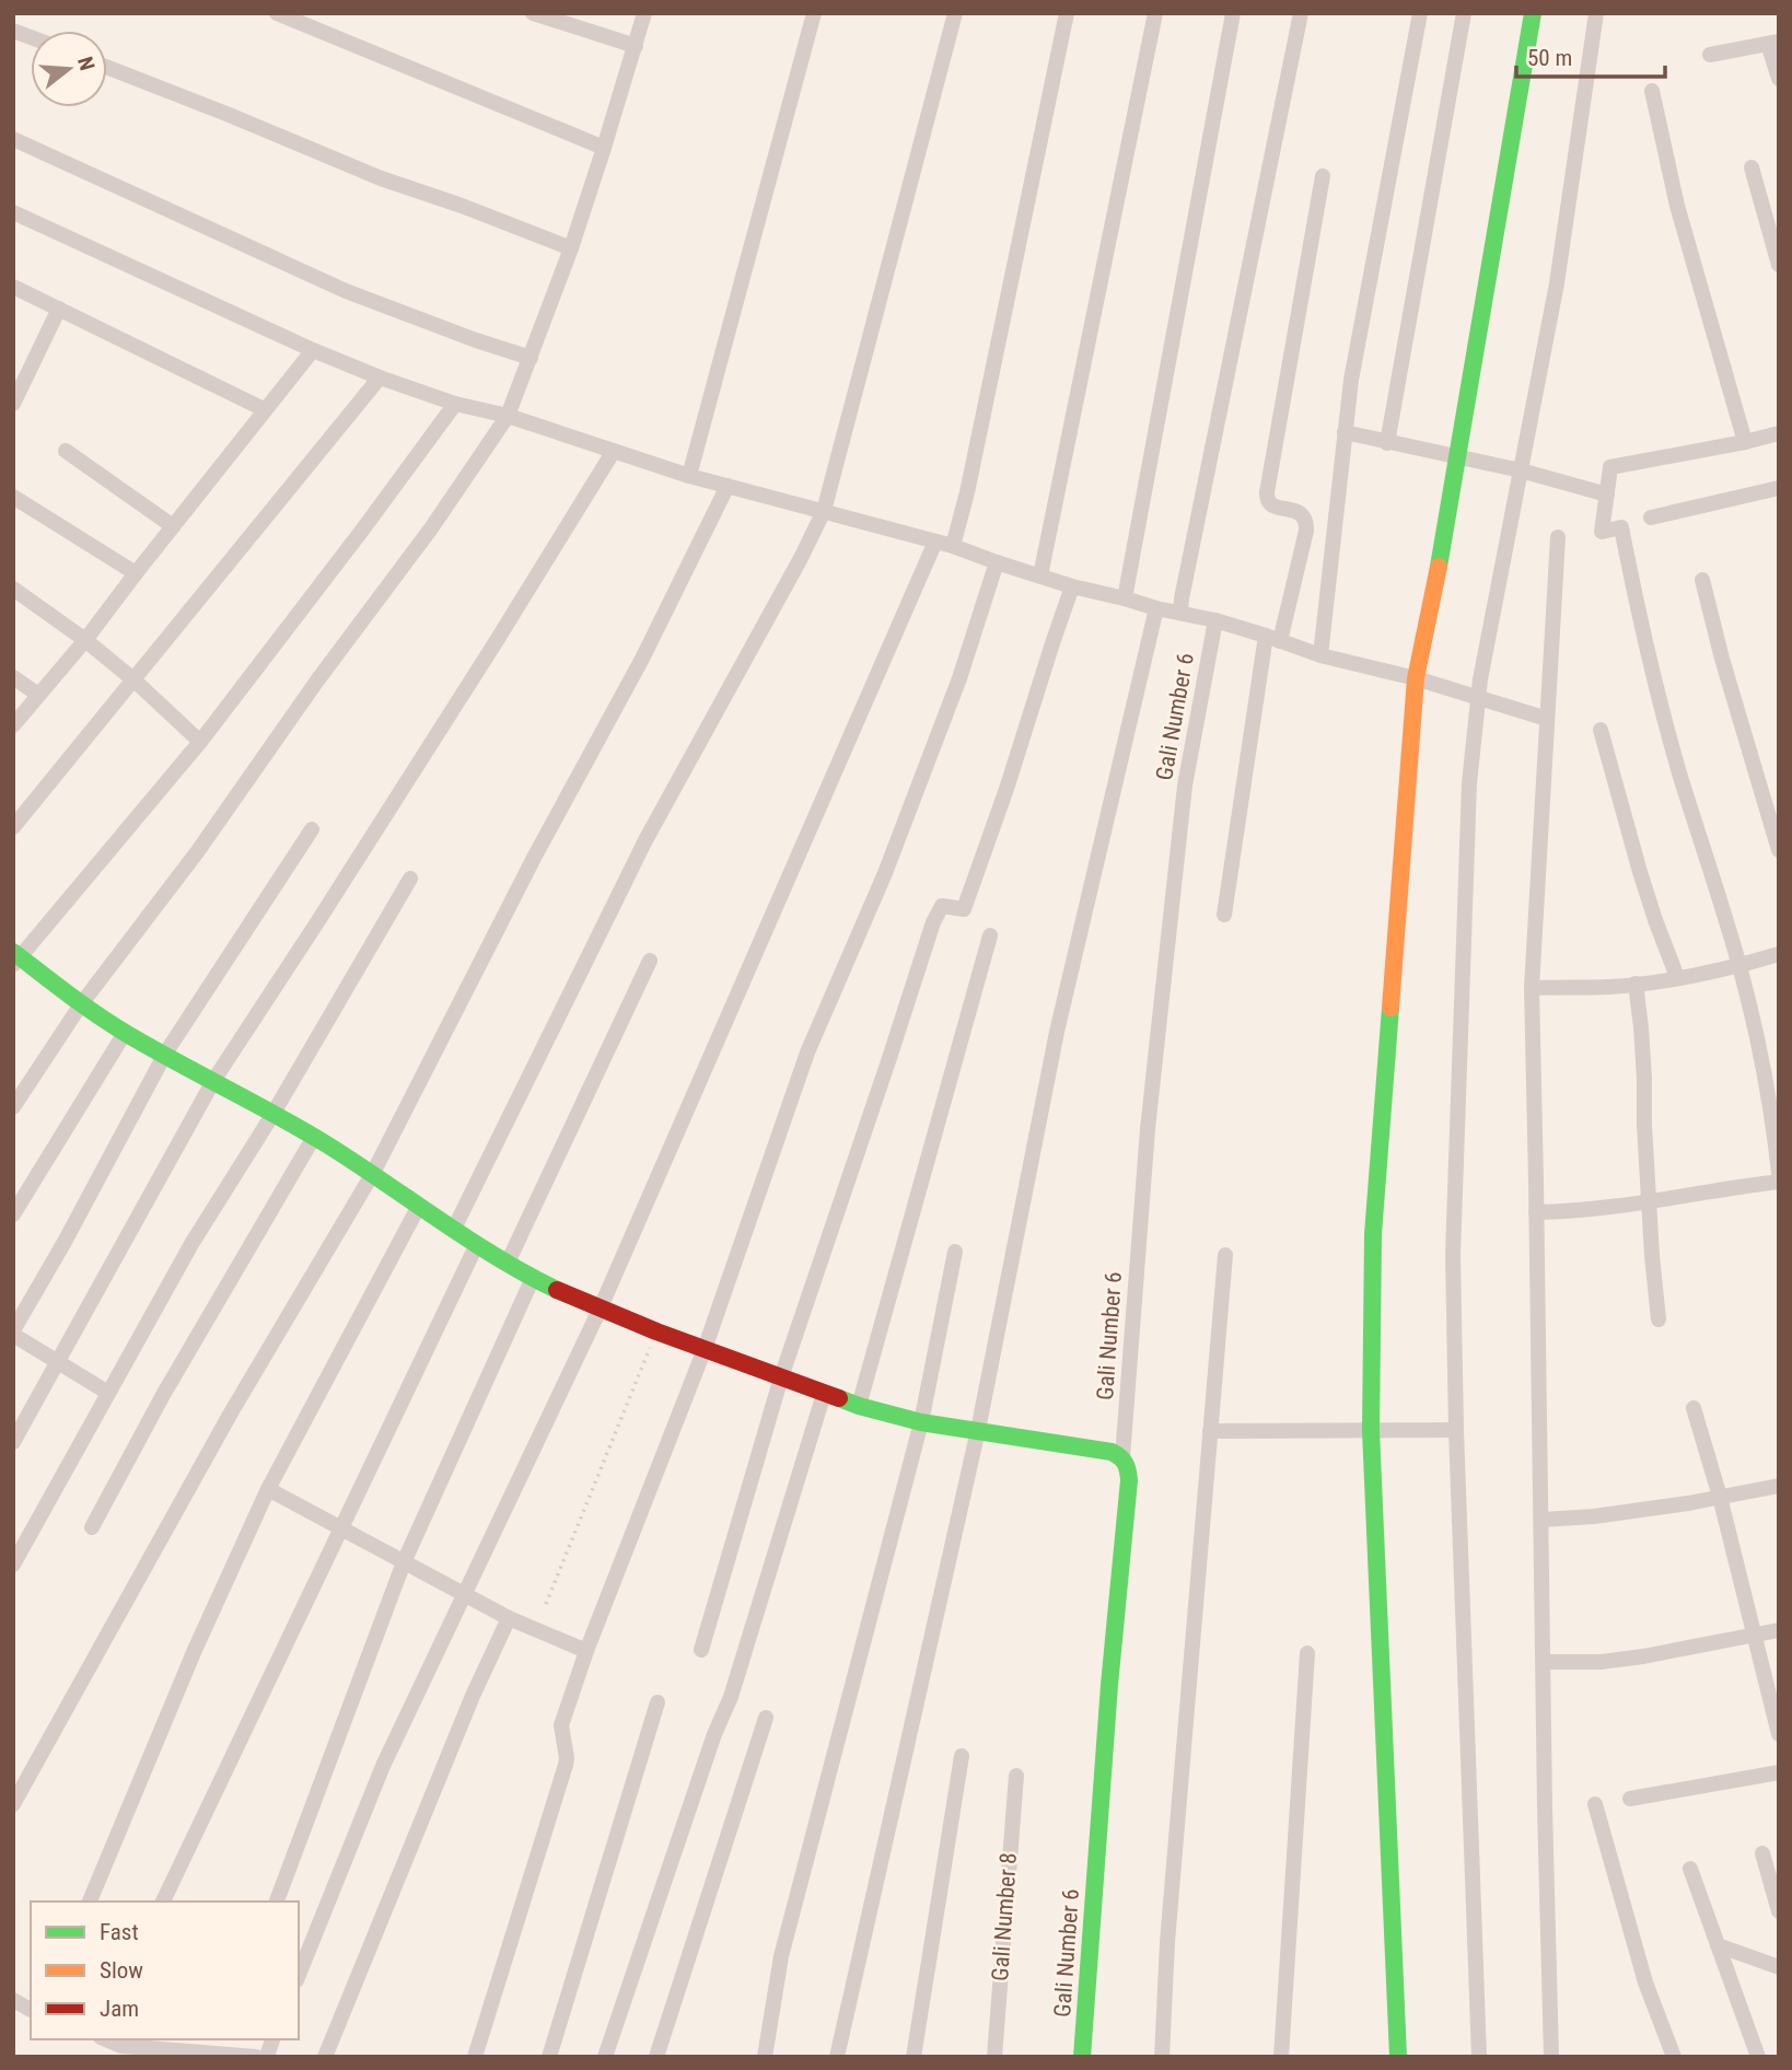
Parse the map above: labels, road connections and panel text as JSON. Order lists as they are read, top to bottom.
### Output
{
  "streets": {
    "street": ["Gali Number 6", "Gali Number 8"]
  },
  "legend": ["Fast", "Slow", "Jam"],
  "scale_bar": "50 m",
  "north": "right"
}
